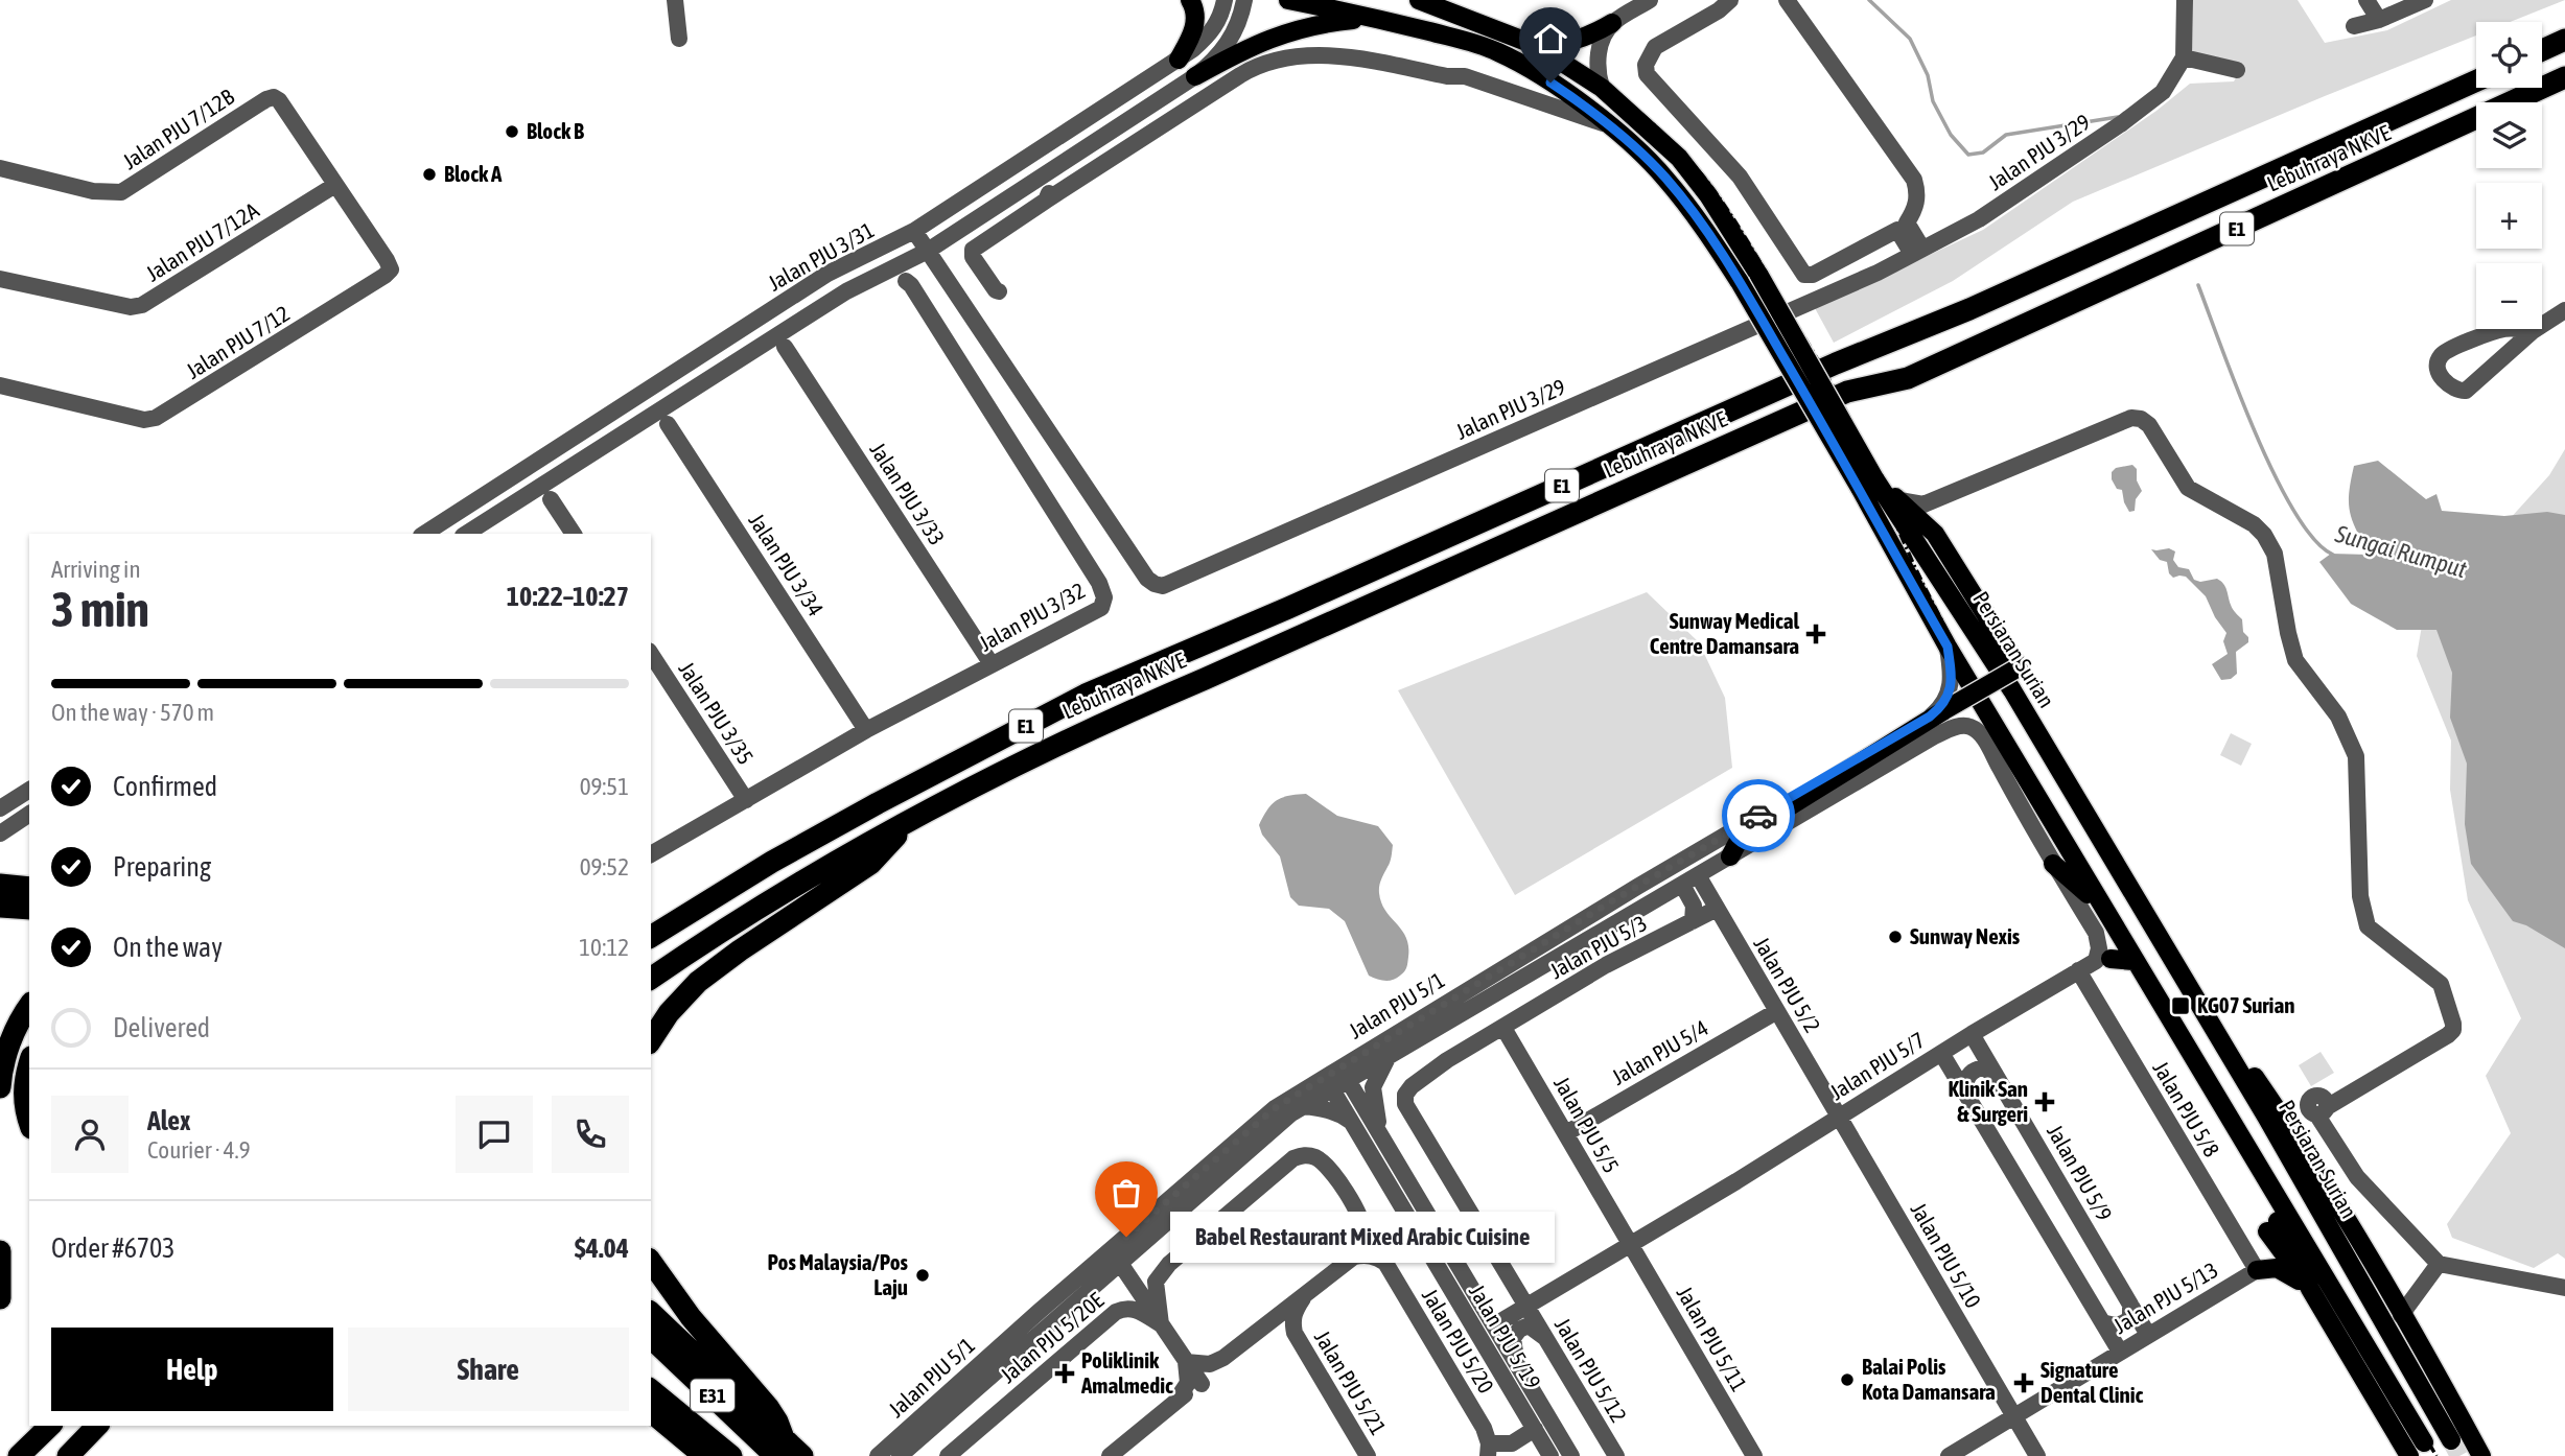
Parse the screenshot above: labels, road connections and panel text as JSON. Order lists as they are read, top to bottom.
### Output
{
  "streets": {
    "highway": ["Lebuhraya NKVE", "E1", "E31"],
    "main road": ["Persiaran Surian"],
    "street": [
      "Jalan PJU 7/12B",
      "Jalan PJU 3/29",
      "Jalan PJU 7/12A",
      "Jalan PJU 3/31",
      "Jalan PJU 7/12",
      "Jalan PJU 3/33",
      "Jalan PJU 3/34",
      "Jalan PJU 3/32",
      "Jalan PJU 3/35",
      "Jalan PJU 5/3",
      "Jalan PJU 5/2",
      "Jalan PJU 5/1",
      "Jalan PJU 5/4",
      "Jalan PJU 5/7",
      "Jalan PJU 5/8",
      "Jalan PJU 5/5",
      "Jalan PJU 5/9",
      "Jalan PJU 5/10",
      "Jalan PJU 5/13",
      "Jalan PJU 5/19",
      "Jalan PJU 5/20E",
      "Jalan PJU 5/11",
      "Jalan PJU 5/20",
      "Jalan PJU 5/12",
      "Jalan PJU 5/21"
    ]
  },
  "crossings": [
    ["Jalan PJU 7/12B", "Jalan PJU 7/12A"],
    ["Jalan PJU 7/12B", "Jalan PJU 7/12"],
    ["Jalan PJU 3/29", "Jalan PJU 3/31"],
    ["Jalan PJU 7/12A", "Jalan PJU 7/12"],
    ["Jalan PJU 3/33", "Jalan PJU 3/32"],
    ["Jalan PJU 3/34", "Jalan PJU 3/32"],
    ["Jalan PJU 3/32", "Jalan PJU 3/35"],
    ["Jalan PJU 5/3", "Jalan PJU 5/2"],
    ["Jalan PJU 5/3", "Jalan PJU 5/7"],
    ["Jalan PJU 5/3", "Jalan PJU 5/5"],
    ["Jalan PJU 5/3", "Jalan PJU 5/12"],
    ["Jalan PJU 5/2", "Jalan PJU 5/1"],
    ["Jalan PJU 5/2", "Jalan PJU 5/4"],
    ["Jalan PJU 5/2", "Jalan PJU 5/7"],
    ["Jalan PJU 5/2", "Jalan PJU 5/10"],
    ["Jalan PJU 5/1", "Jalan PJU 5/7"],
    ["Jalan PJU 5/1", "Jalan PJU 5/19"],
    ["Jalan PJU 5/4", "Jalan PJU 5/5"],
    ["Jalan PJU 5/7", "Jalan PJU 5/8"],
    ["Jalan PJU 5/7", "Jalan PJU 5/5"],
    ["Jalan PJU 5/7", "Jalan PJU 5/9"],
    ["Jalan PJU 5/7", "Jalan PJU 5/10"],
    ["Jalan PJU 5/7", "Jalan PJU 5/19"],
    ["Jalan PJU 5/7", "Jalan PJU 5/11"],
    ["Jalan PJU 5/7", "Jalan PJU 5/12"],
    ["Jalan PJU 5/8", "Jalan PJU 5/13"],
    ["Jalan PJU 5/5", "Jalan PJU 5/11"],
    ["Jalan PJU 5/9", "Jalan PJU 5/13"],
    ["Jalan PJU 5/10", "Jalan PJU 5/13"]
  ],
  "water": ["Sungai Rumput"],
  "places": {
    "other": [
      "Block B",
      "Block A",
      "Sunway Nexis",
      "Babel Restaurant Mixed Arabic Cuisine",
      "Pos Malaysia/Pos Laju",
      "Balai Polis Kota Damansara"
    ],
    "health": [
      "Sunway Medical Centre Damansara",
      "Klinik San & Surgeri",
      "Poliklinik Amalmedic",
      "Signature Dental Clinic"
    ],
    "transit": ["KG07 Surian"]
  },
  "page": {
    "map_buttons": ["+", "−"],
    "heading": ["3 min", "Arriving in", "10:22–10:27"],
    "panel": [
      "Alex",
      "Courier · 4.9",
      "Order #6703",
      "$4.04"
    ],
    "bar": "On the way · 570 m",
    "list": [
      ["Confirmed", "09:51"],
      ["Preparing", "09:52"],
      ["On the way", "10:12"],
      "Delivered"
    ],
    "bubble": "Babel Restaurant Mixed Arabic Cuisine",
    "buttons": ["Help", "Share"]
  }
}
